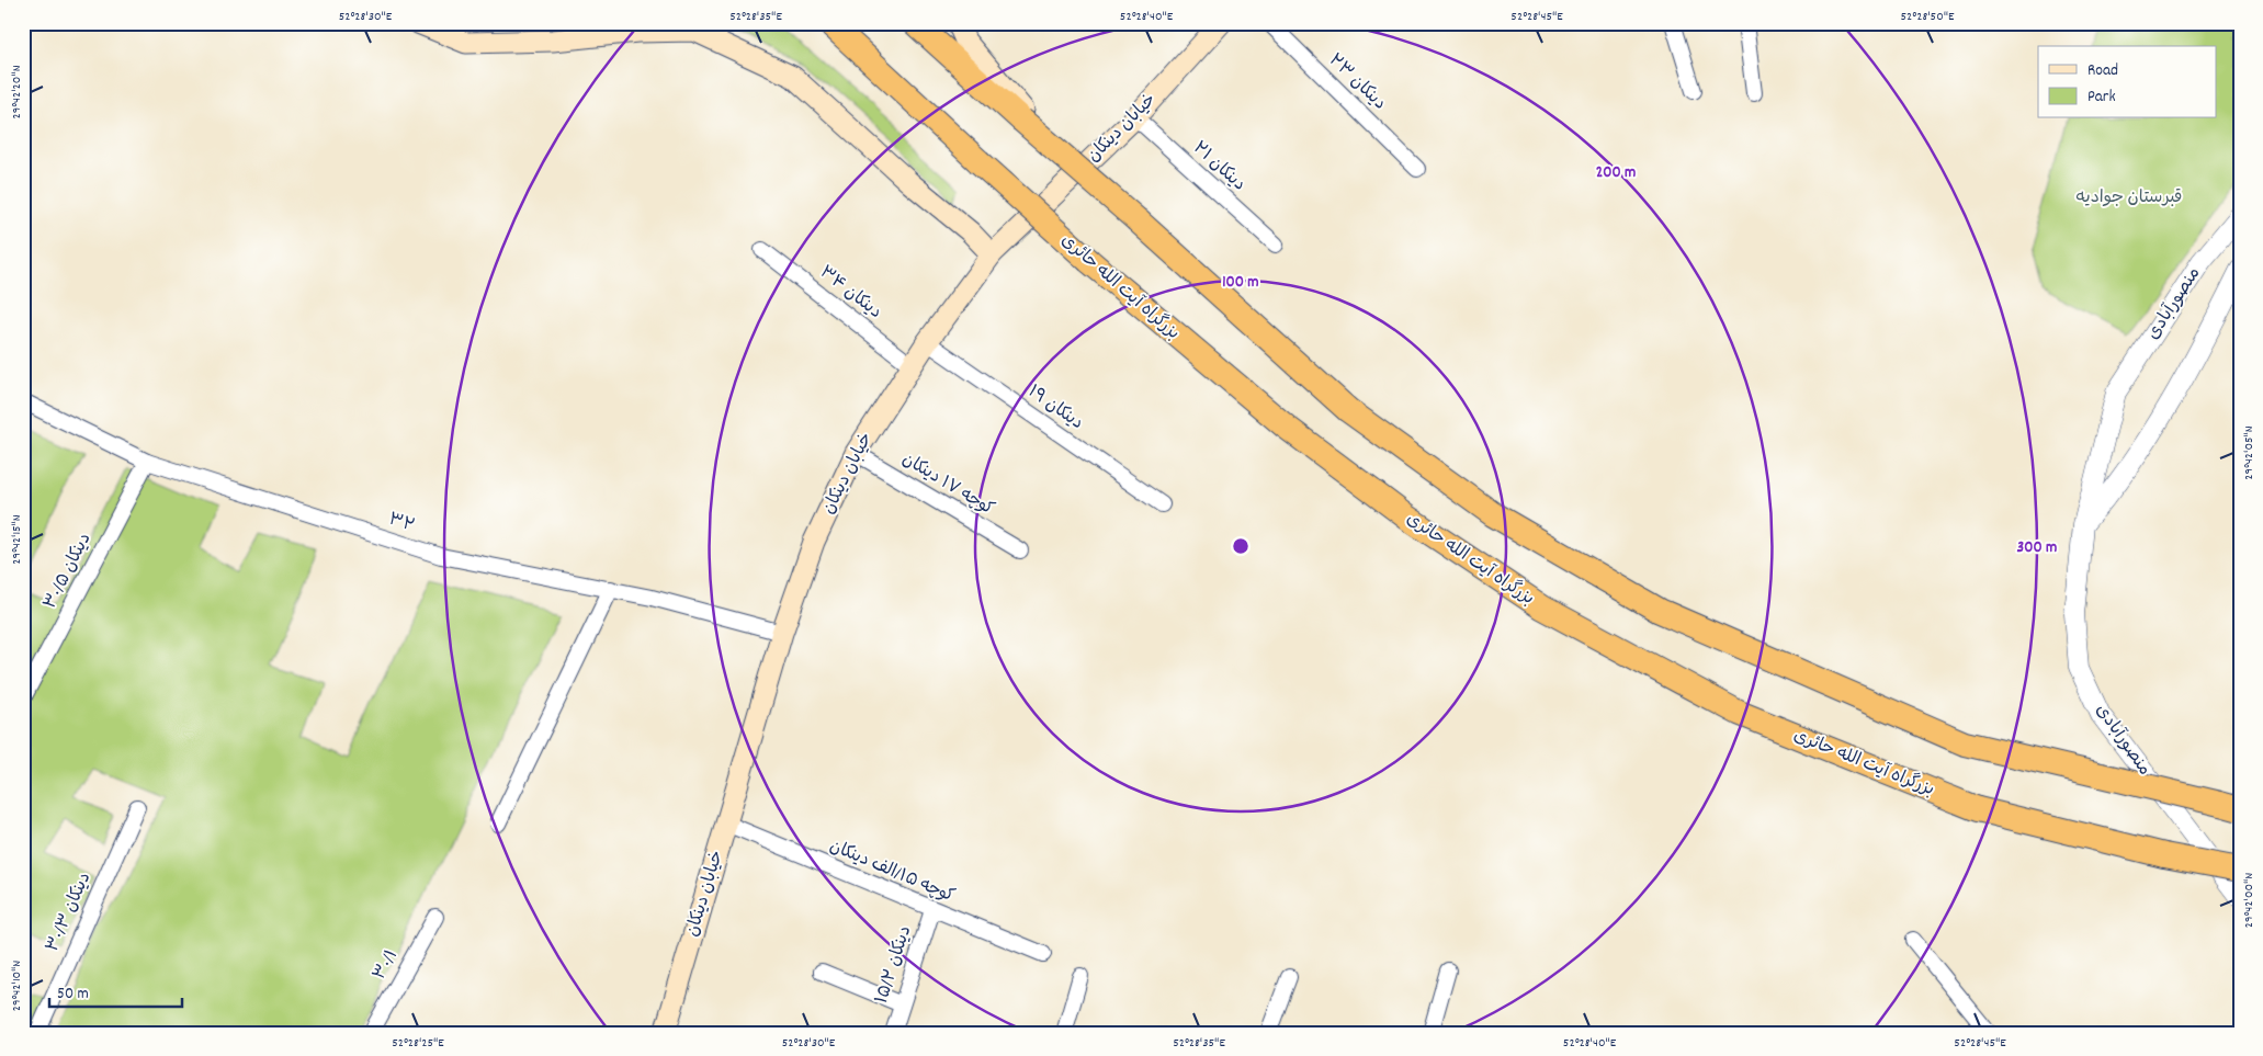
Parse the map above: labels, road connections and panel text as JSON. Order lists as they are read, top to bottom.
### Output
{
  "streets": {
    "highway": ["بزرگراه آیت الله حائری"],
    "main road": ["خیابان دینکان"],
    "street": [
      "۲۳ دینکان",
      "۲۱ دینکان",
      "۳۴ دینکان",
      "منصورآبادی",
      "۱۹ دینکان",
      "کوچه ۱۷ دینکان",
      "۳۲",
      "۳۰/۵ دینکان",
      "کوچه ۱۵/الف دینکان",
      "۳۰/۳ دینکان",
      "۳۰/۱",
      "۱۵/۲ دینکان"
    ]
  },
  "crossings": [
    ["خیابان دینکان", "۲۱ دینکان"],
    ["خیابان دینکان", "۳۴ دینکان"],
    ["خیابان دینکان", "۱۹ دینکان"],
    ["خیابان دینکان", "کوچه ۱۷ دینکان"],
    ["خیابان دینکان", "۳۲"],
    ["خیابان دینکان", "کوچه ۱۵/الف دینکان"],
    ["۳۲", "۳۰/۵ دینکان"],
    ["کوچه ۱۵/الف دینکان", "۱۵/۲ دینکان"]
  ],
  "parks": ["قبرستان جوادیه"],
  "legend": ["Road", "Park"],
  "scale_bar": "50 m",
  "coordinates": [
    "52°28'30\"E",
    "52°28'35\"E",
    "52°28'40\"E",
    "52°28'45\"E",
    "52°28'50\"E",
    "29°42'20\"N",
    "29°42'05\"N",
    "29°42'15\"N",
    "29°42'00\"N",
    "29°42'10\"N",
    "52°28'25\"E"
  ],
  "rings": ["200 m", "100 m", "300 m"]
}
